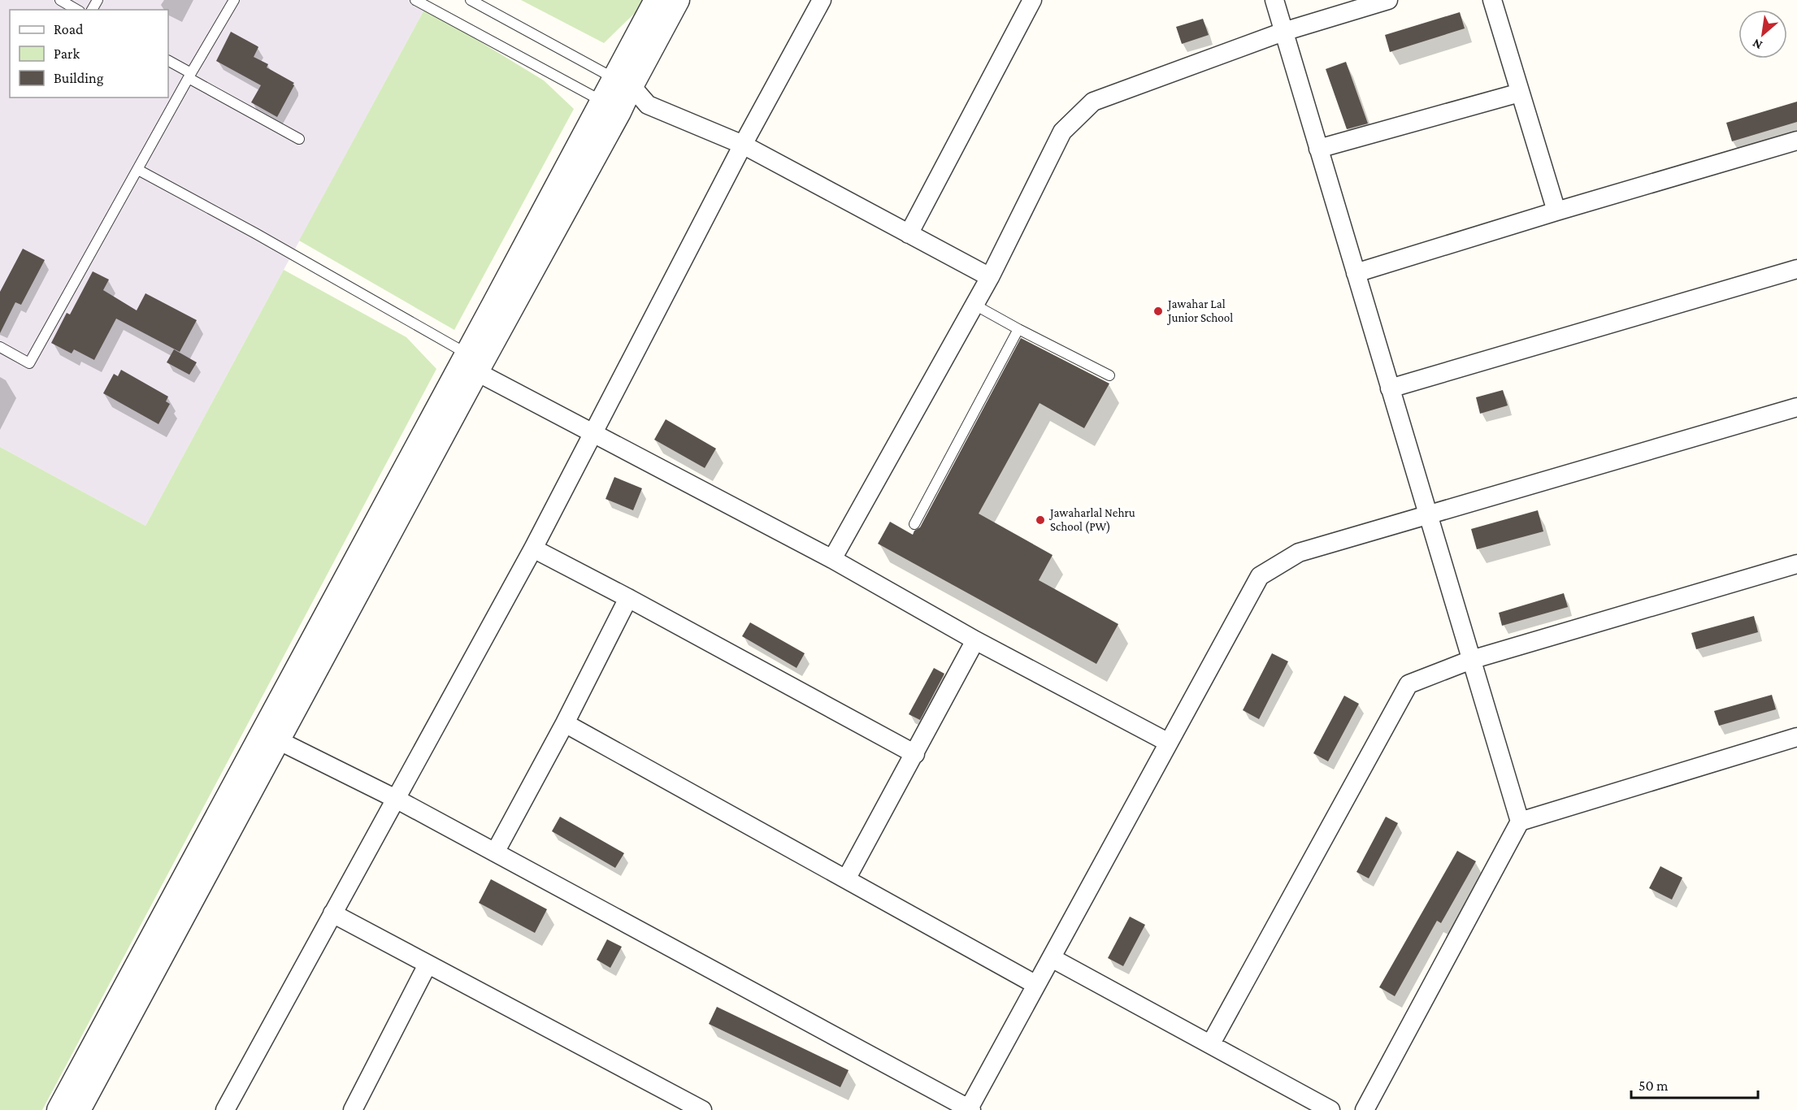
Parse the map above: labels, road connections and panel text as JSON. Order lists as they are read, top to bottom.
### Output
{
  "places": ["Jawahar Lal Junior School", "Jawaharlal Nehru School (PW)"],
  "legend": ["Road", "Park", "Building"],
  "scale_bar": "50 m",
  "north": "bottom left"
}
